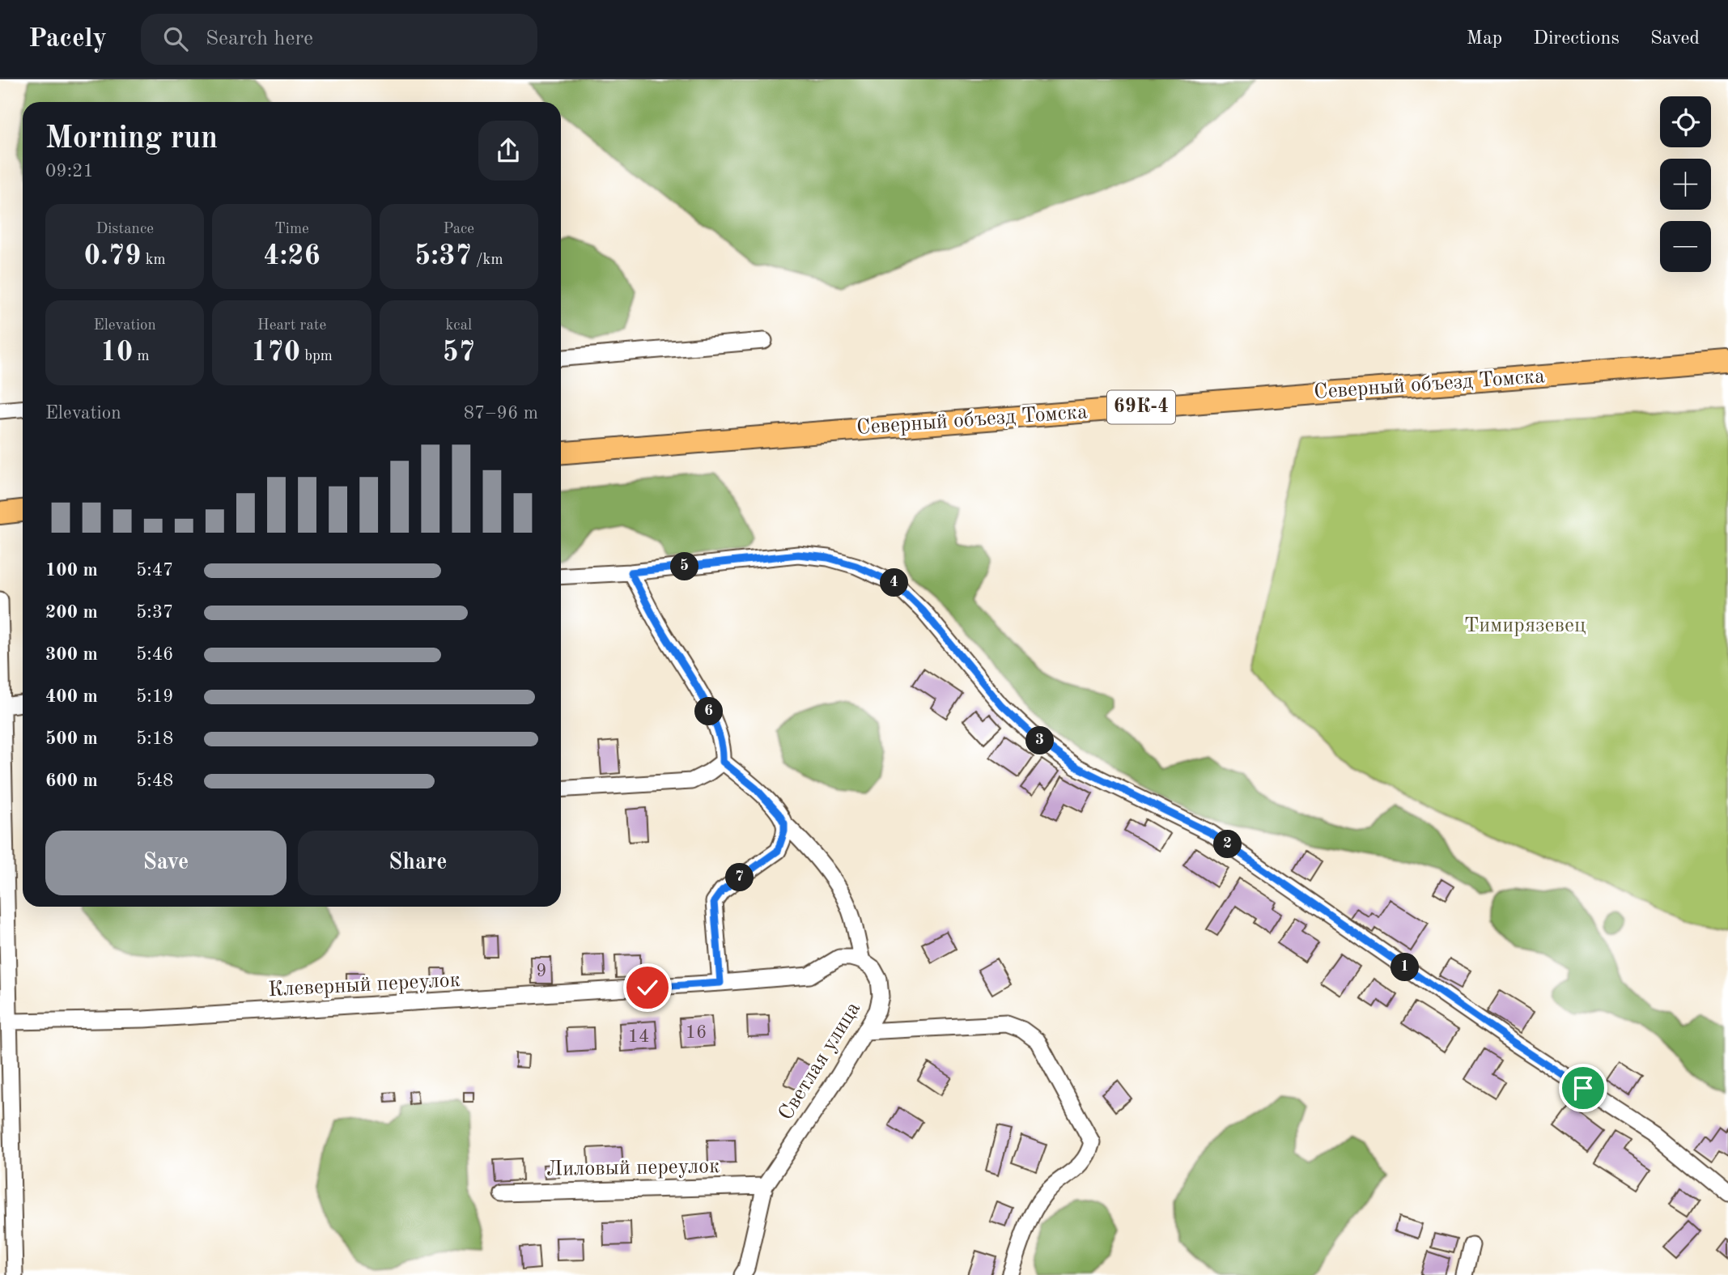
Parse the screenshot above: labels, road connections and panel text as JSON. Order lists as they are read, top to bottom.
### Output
{
  "streets": {
    "main road": ["Северный объезд Томска", "69К-4"],
    "street": ["Клеверный переулок", "Светлая улица", "Лиловый переулок"]
  },
  "crossings": [
    ["Светлая улица", "Лиловый переулок"]
  ],
  "parks": ["Тимирязевец"],
  "house_numbers": ["9", "16", "14"],
  "page": {
    "header": "Pacely",
    "search": "Search here",
    "nav": ["Map", "Directions", "Saved"],
    "map_buttons": ["+", "−"],
    "heading": ["Morning run", "09:21"],
    "stats": [
      ["Distance", "0.79 km"],
      ["Time", "4:26"],
      ["Pace", "5:37 /km"],
      ["Elevation", "10 m"],
      ["Heart rate", "170 bpm"],
      ["kcal", "57"]
    ],
    "chart": ["Elevation", "87–96 m"],
    "list": [
      {
        "name": "100 m",
        "note": "5:47"
      },
      {
        "name": "200 m",
        "note": "5:37"
      },
      {
        "name": "300 m",
        "note": "5:46"
      },
      {
        "name": "400 m",
        "note": "5:19"
      },
      {
        "name": "500 m",
        "note": "5:18"
      },
      {
        "name": "600 m",
        "note": "5:48"
      }
    ],
    "pins": [
      "5",
      "4",
      "6",
      "3",
      "2",
      "7",
      "1"
    ],
    "buttons": ["Save", "Share"]
  }
}
